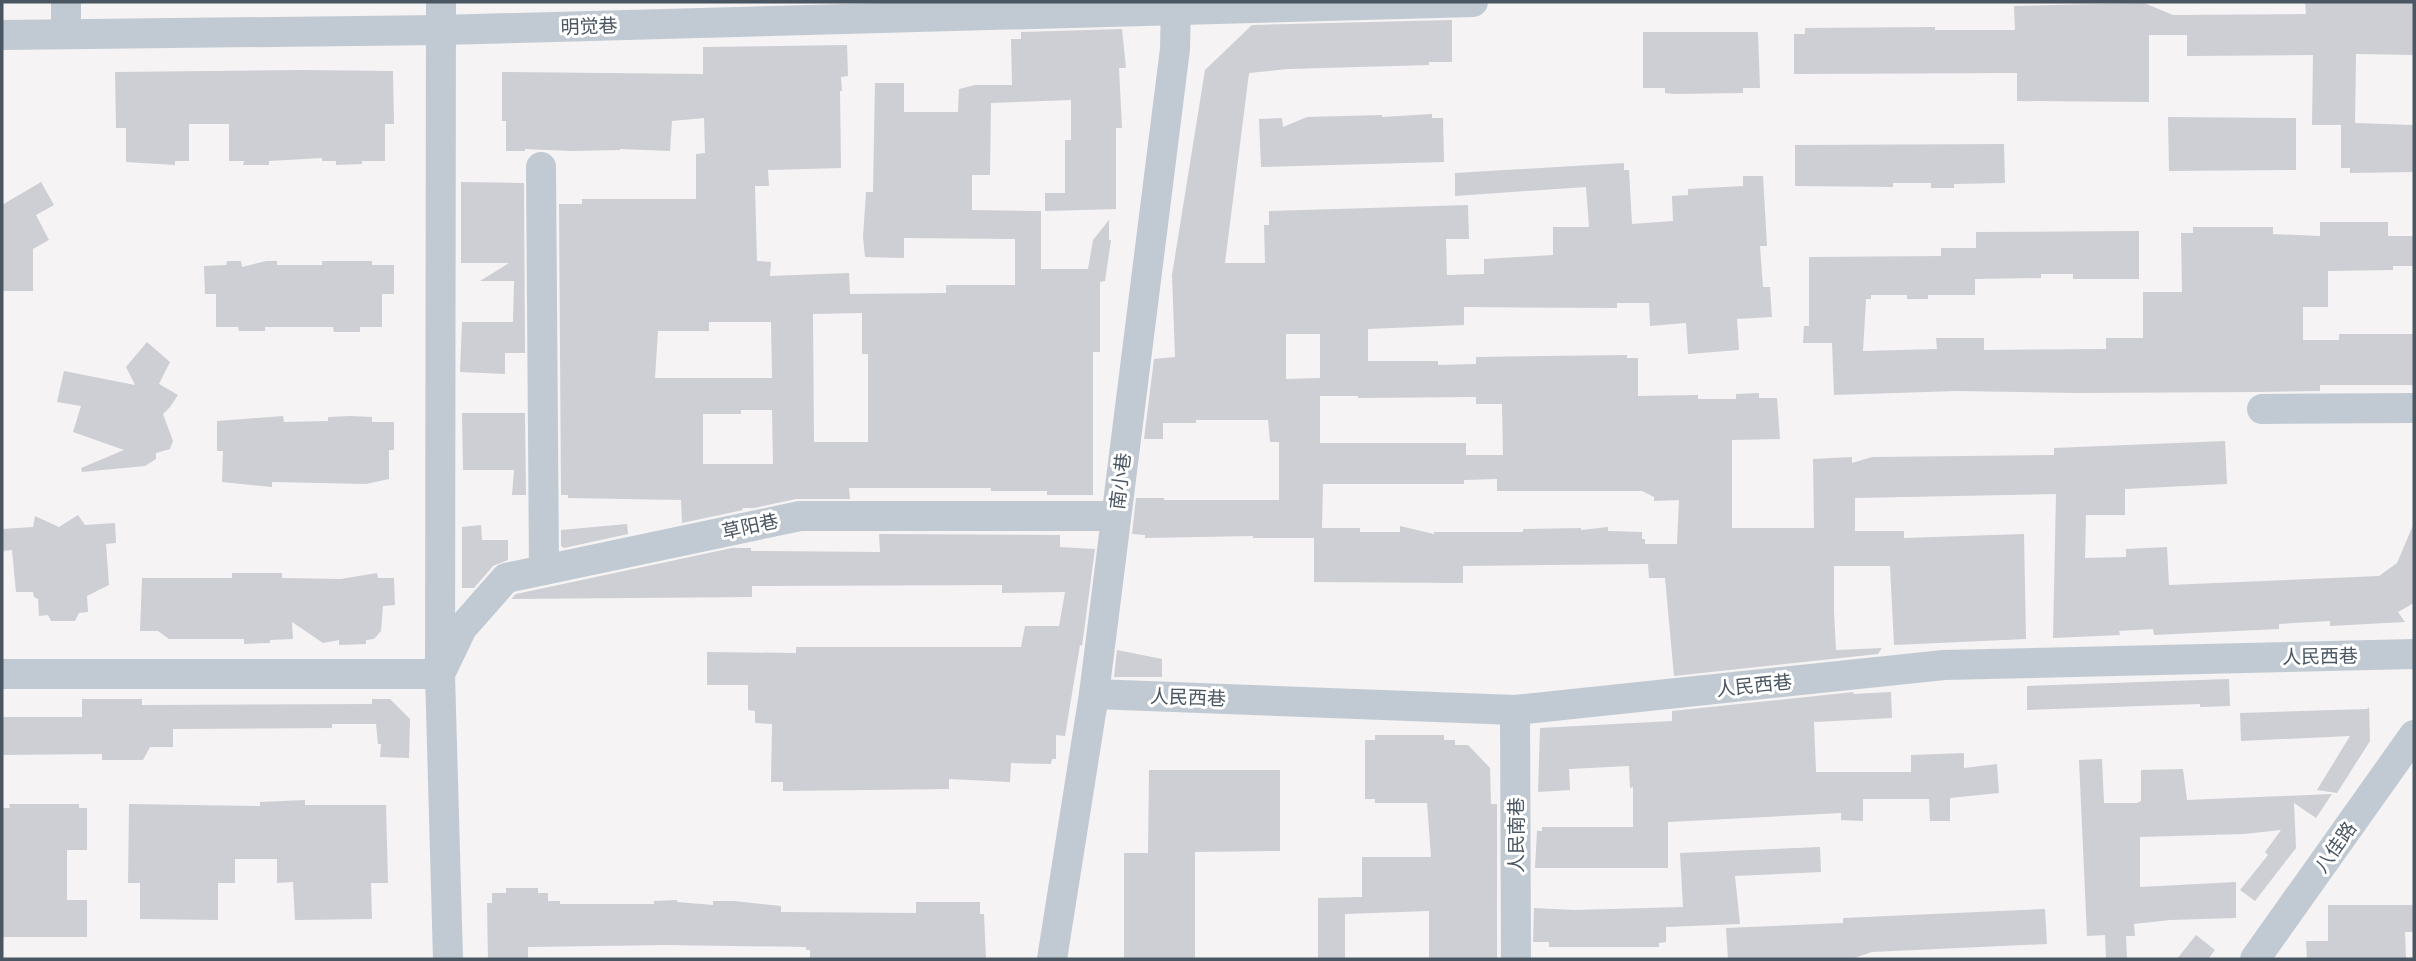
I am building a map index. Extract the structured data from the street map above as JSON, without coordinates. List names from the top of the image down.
{
  "streets": {
    "street": [
      "明觉巷",
      "南小巷",
      "草阳巷",
      "人民西巷",
      "人民南巷",
      "八佳路"
    ]
  },
  "crossings": [
    ["明觉巷", "南小巷"],
    ["明觉巷", "草阳巷"],
    ["南小巷", "草阳巷"],
    ["南小巷", "人民西巷"],
    ["人民西巷", "人民南巷"]
  ]
}
